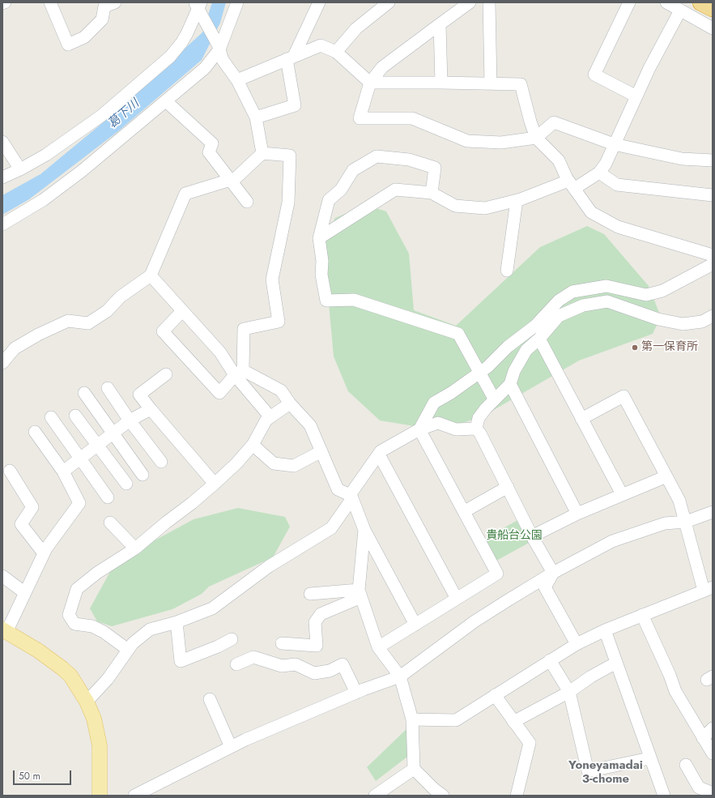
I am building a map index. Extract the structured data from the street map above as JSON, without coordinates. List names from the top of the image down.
{
  "districts": ["Yoneyamadai 3-chome"],
  "water": ["葛下川"],
  "parks": ["貴船台公園"],
  "places": ["第一保育所"],
  "scale_bar": "50 m"
}
